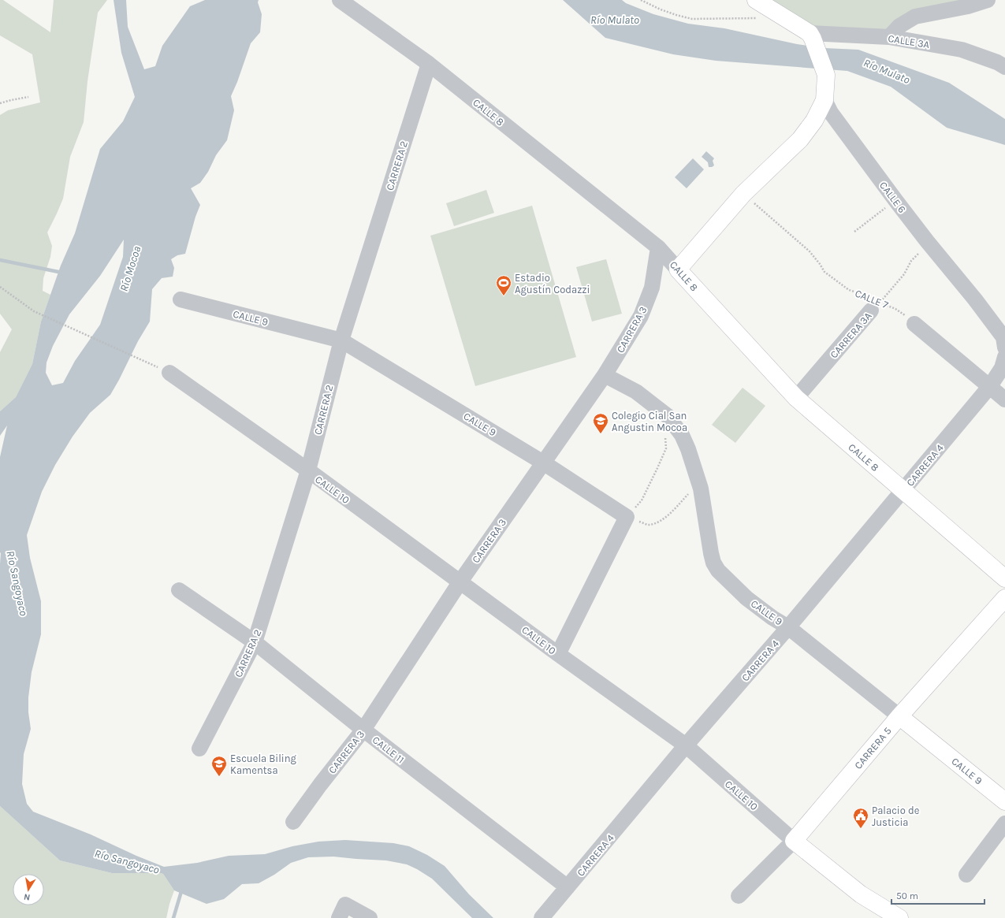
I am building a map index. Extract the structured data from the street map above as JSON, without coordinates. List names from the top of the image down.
{
  "streets": {
    "main road": [
      "CALLE 8",
      "CALLE 9",
      "CALLE 10",
      "CARRERA 5"
    ],
    "street": [
      "CALLE 3A",
      "CARRERA 2",
      "CALLE 6",
      "CARRERA 3",
      "CARRERA 3A",
      "CARRERA 4",
      "CALLE 11"
    ],
    "path": ["CALLE 7"]
  },
  "crossings": [
    ["CALLE 8", "CARRERA 2"],
    ["CALLE 8", "CARRERA 3"],
    ["CALLE 8", "CARRERA 3A"],
    ["CALLE 8", "CARRERA 4"],
    ["CARRERA 2", "CALLE 9"],
    ["CARRERA 2", "CALLE 10"],
    ["CARRERA 2", "CALLE 11"],
    ["CALLE 6", "CARRERA 3A"],
    ["CALLE 7", "CARRERA 3A"],
    ["CALLE 9", "CARRERA 3"],
    ["CALLE 9", "CARRERA 4"],
    ["CALLE 9", "CARRERA 5"],
    ["CARRERA 3", "CALLE 10"],
    ["CARRERA 3", "CALLE 11"],
    ["CARRERA 4", "CALLE 10"],
    ["CARRERA 4", "CALLE 11"],
    ["CALLE 10", "CARRERA 5"]
  ],
  "water": ["Río Mulato", "Río Mocoa", "Río Sangoyaco"],
  "places": {
    "sports": ["Estadio Agustín Codazzi"],
    "school or university": ["Colegio Cial San Angustin Mocoa", "Escuela Biling Kamentsa"],
    "public building": ["Palacio de Justicia"]
  },
  "scale_bar": "50 m",
  "north": "bottom"
}
